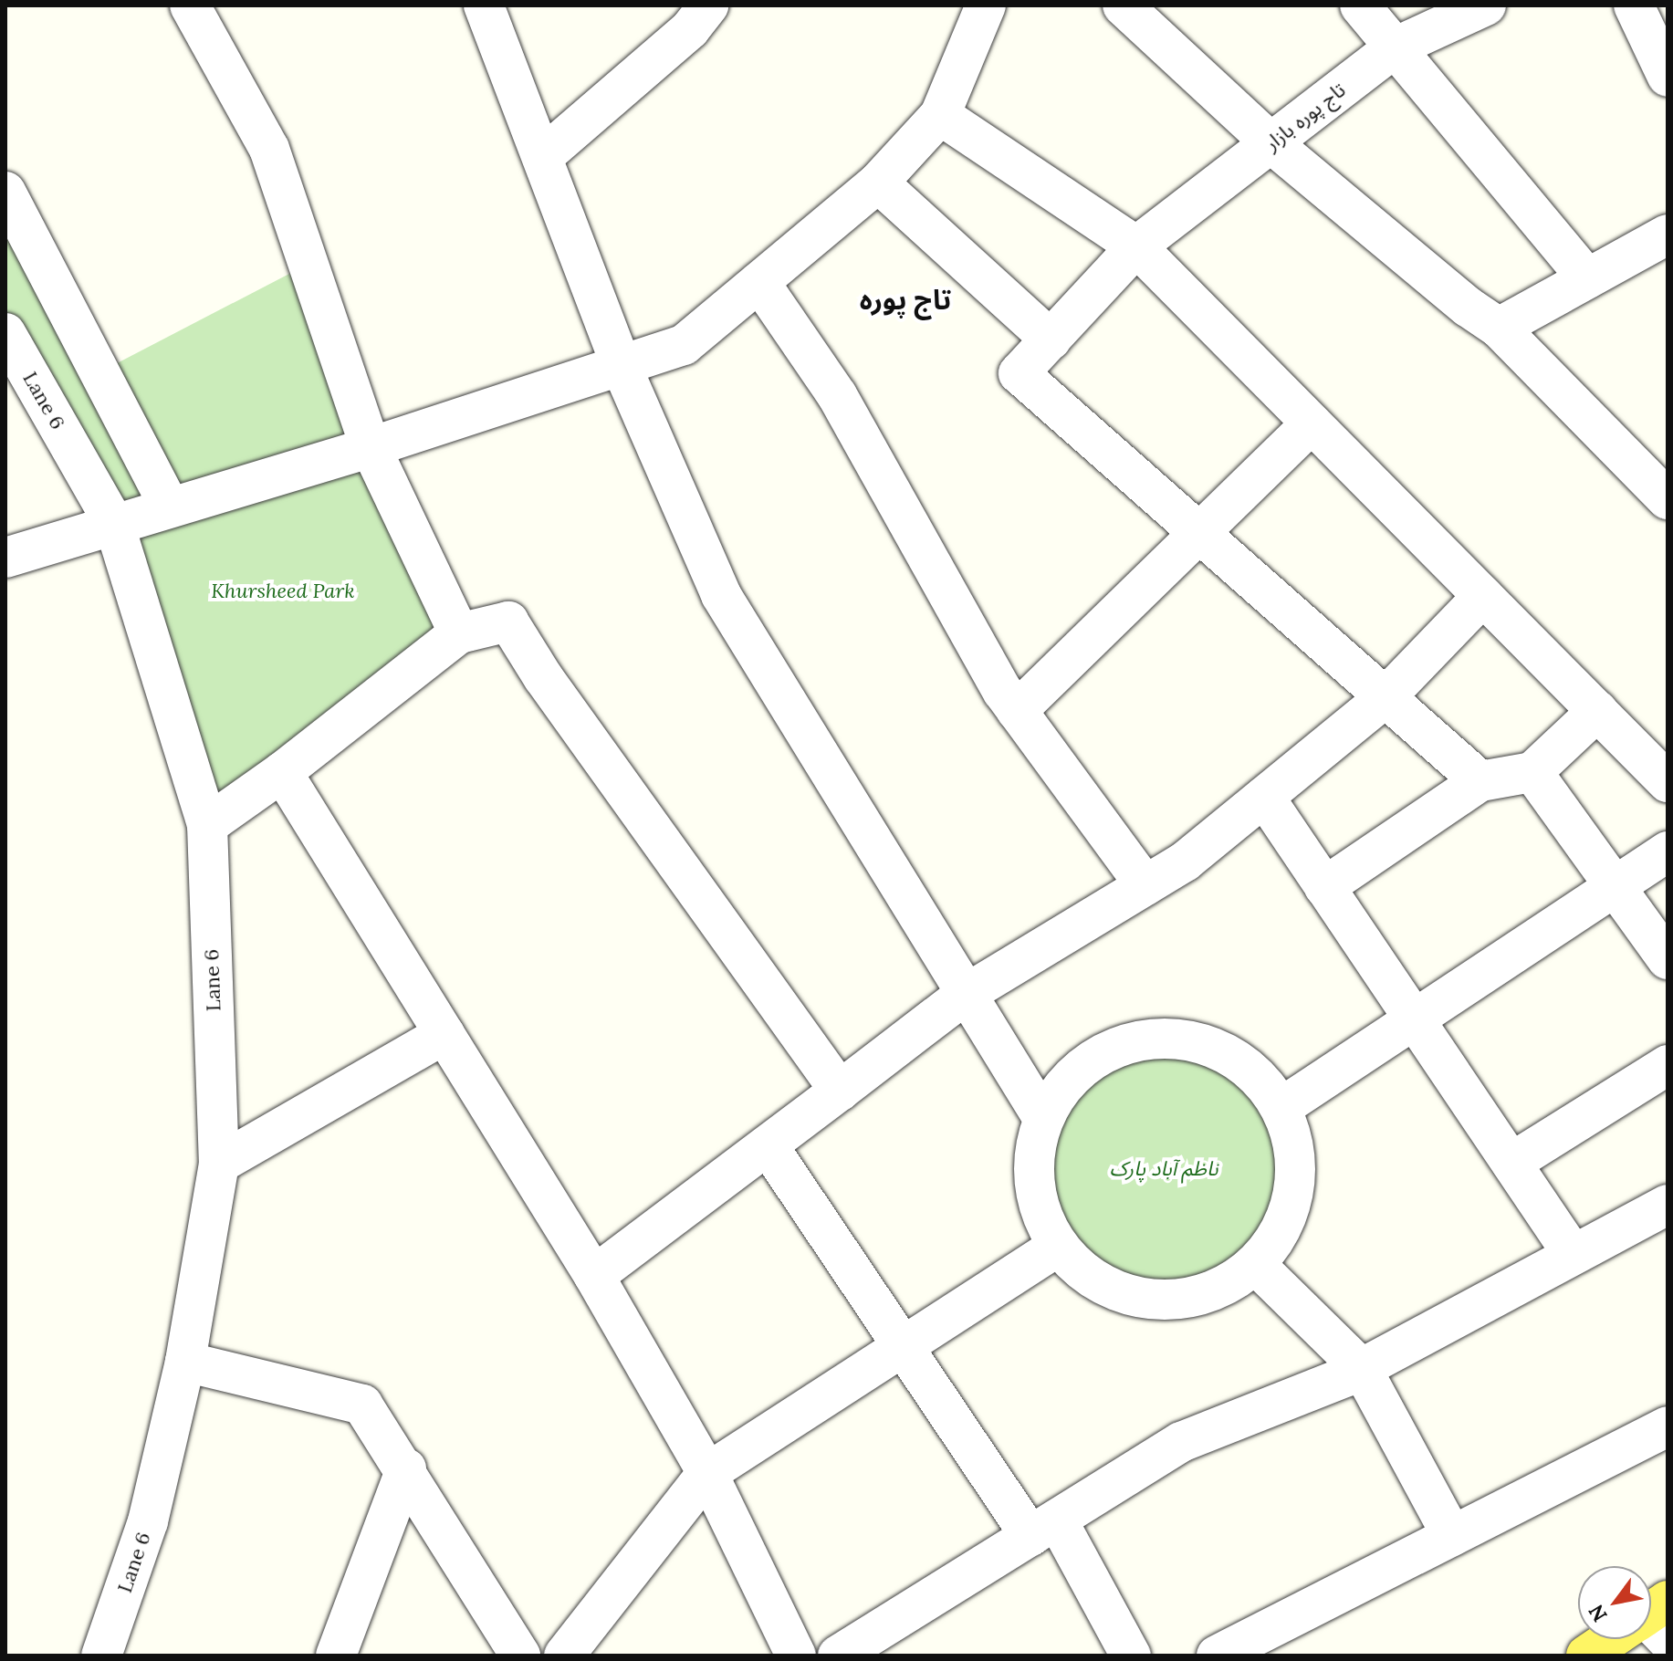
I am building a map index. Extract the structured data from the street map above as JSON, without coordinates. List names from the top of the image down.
{
  "streets": {
    "street": ["تاج پورہ بازار", "Lane 6"]
  },
  "districts": ["تاج پورہ"],
  "parks": ["Khursheed Park", "ناظم آباد پارک"],
  "north": "bottom left"
}
